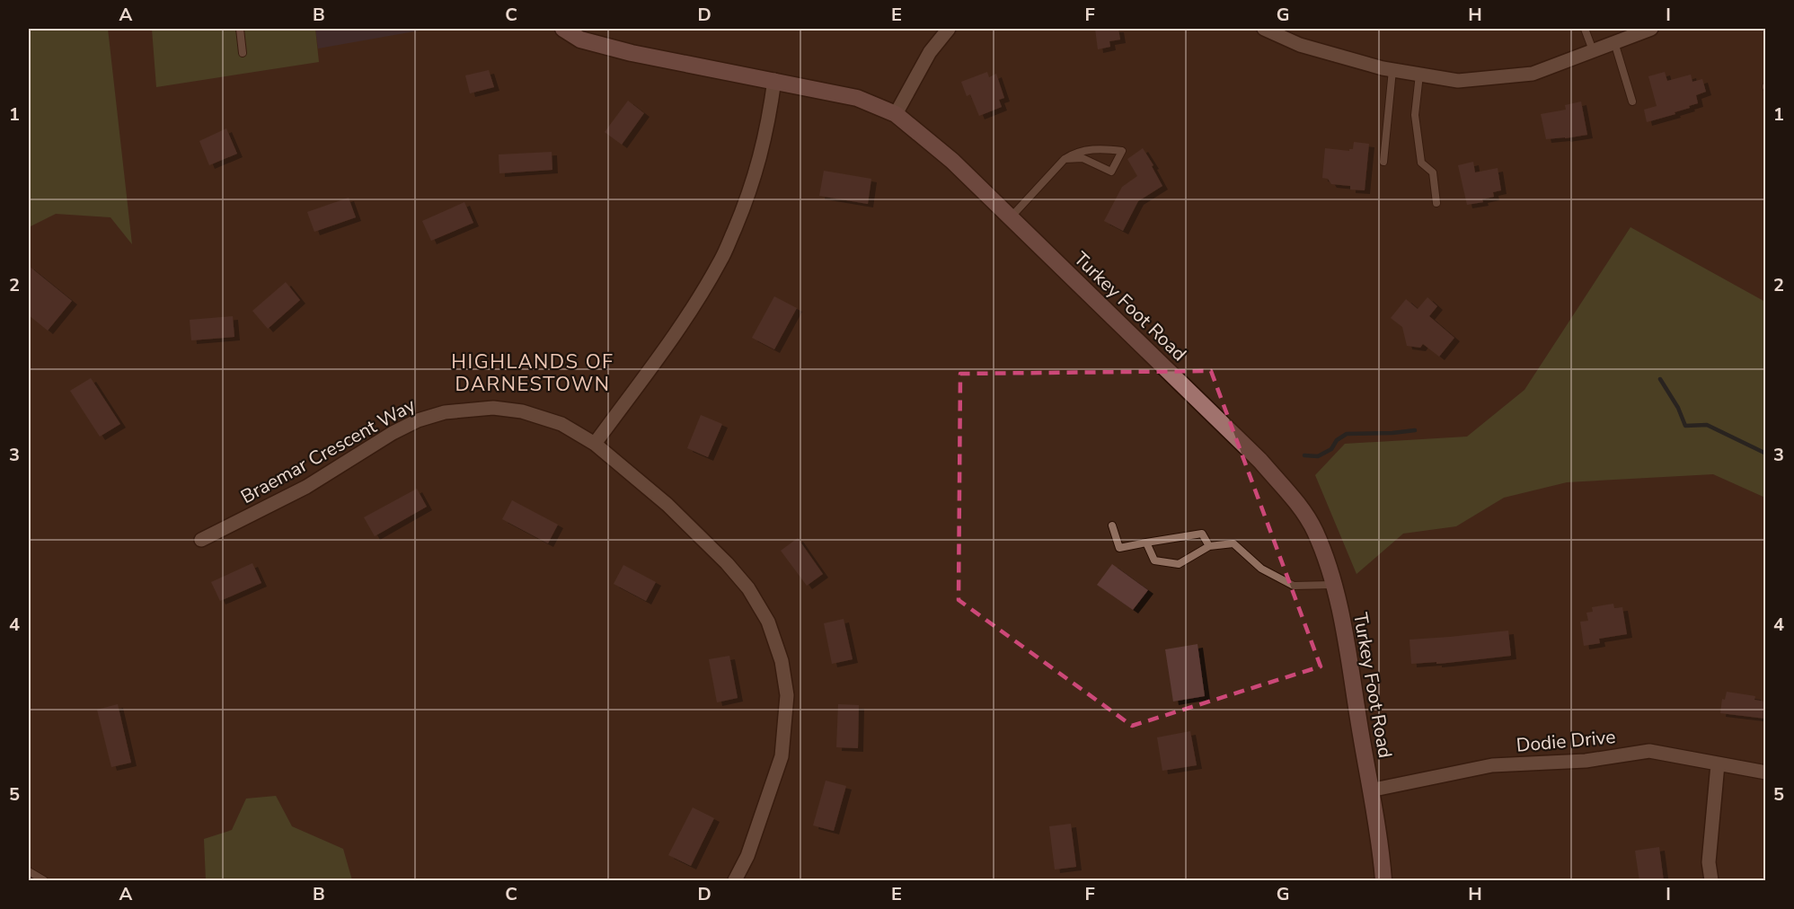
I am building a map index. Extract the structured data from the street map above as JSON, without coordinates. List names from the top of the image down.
{
  "streets": {
    "street": ["Turkey Foot Road", "Braemar Crescent Way", "Dodie Drive"]
  },
  "crossings": [
    ["Turkey Foot Road", "Dodie Drive"]
  ],
  "districts": ["HIGHLANDS OF DARNESTOWN"],
  "grid": {
    "columns": [
      "A",
      "B",
      "C",
      "D",
      "E",
      "F",
      "G",
      "H",
      "I"
    ],
    "rows": [
      "1",
      "2",
      "3",
      "4",
      "5"
    ]
  }
}
